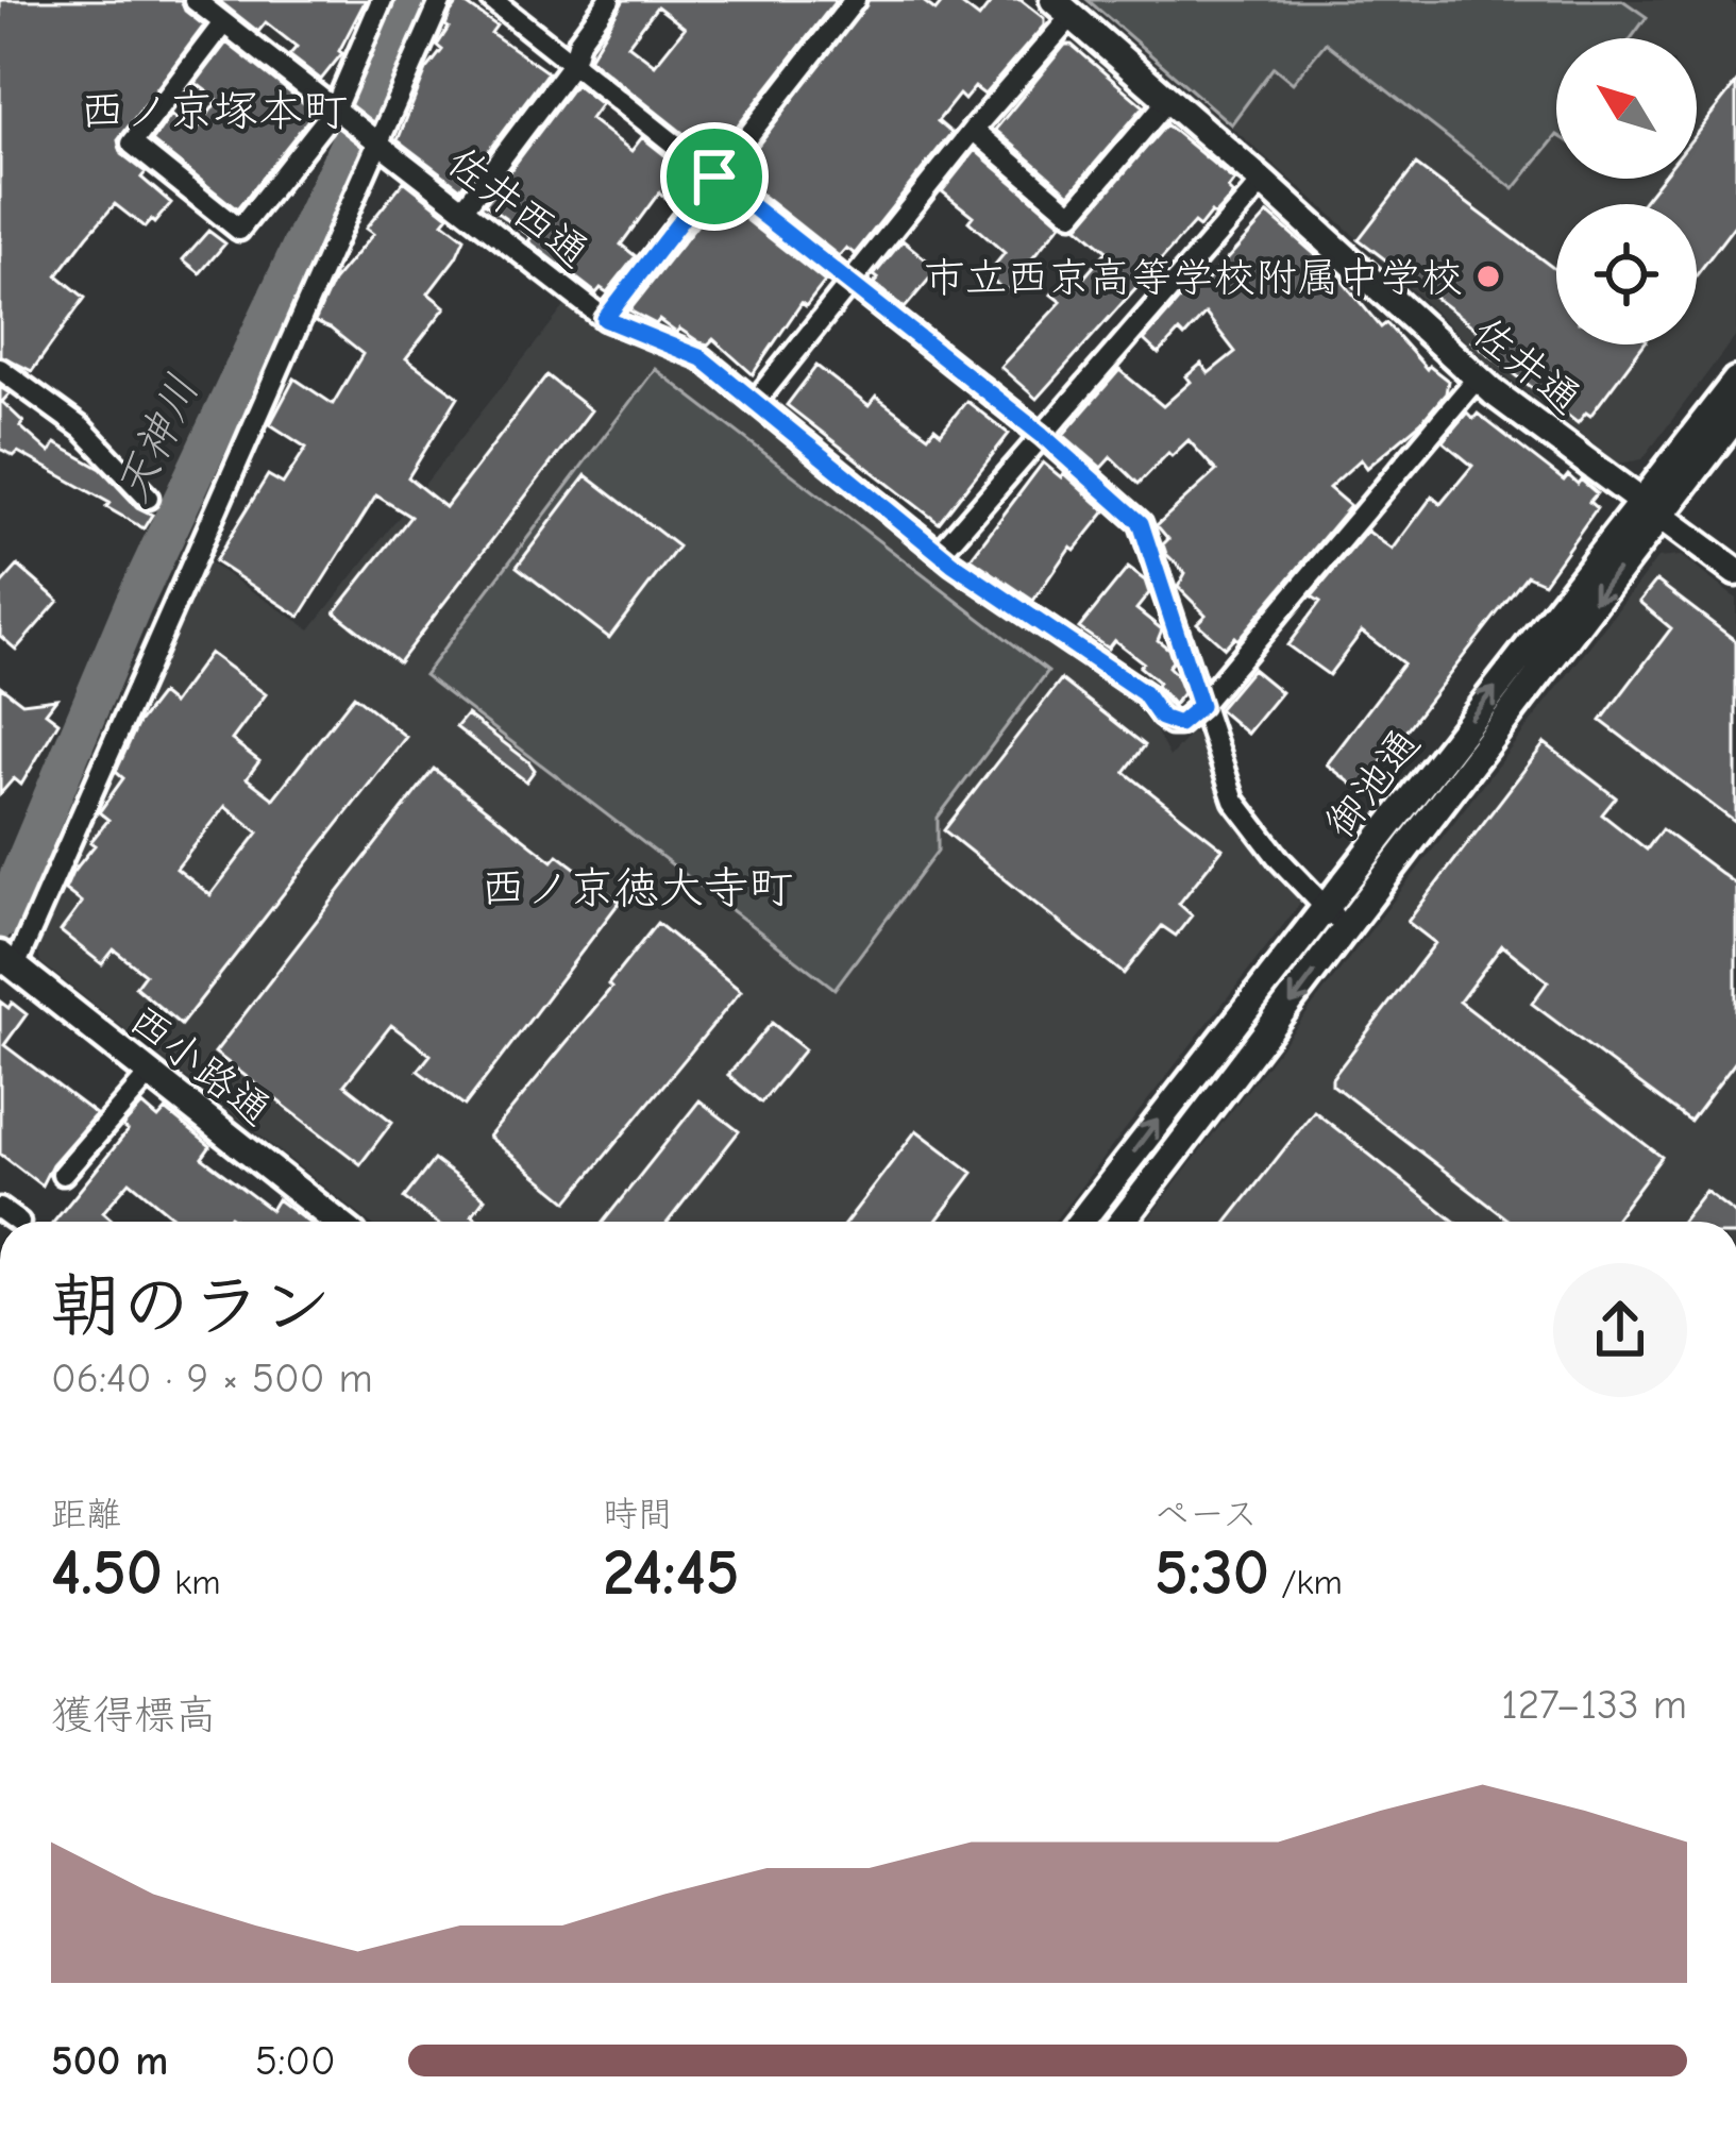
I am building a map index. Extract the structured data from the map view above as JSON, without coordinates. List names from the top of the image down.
{
  "streets": {
    "street": [
      "佐井西通",
      "佐井通",
      "御池通",
      "西小路通"
    ]
  },
  "crossings": [
    ["佐井通", "御池通"]
  ],
  "districts": ["西ノ京塚本町", "西ノ京徳大寺町"],
  "water": ["天神川"],
  "places": ["市立西京高等学校附属中学校"],
  "north": "top left",
  "page": {
    "heading": ["朝のラン", "06:40 · 9 × 500 m"],
    "stats": [
      ["距離", "4.50 km"],
      ["時間", "24:45"],
      ["ペース", "5:30 /km"]
    ],
    "chart": ["獲得標高", "127–133 m"],
    "list": [
      {
        "name": "500 m",
        "note": "5:00"
      }
    ]
  }
}
